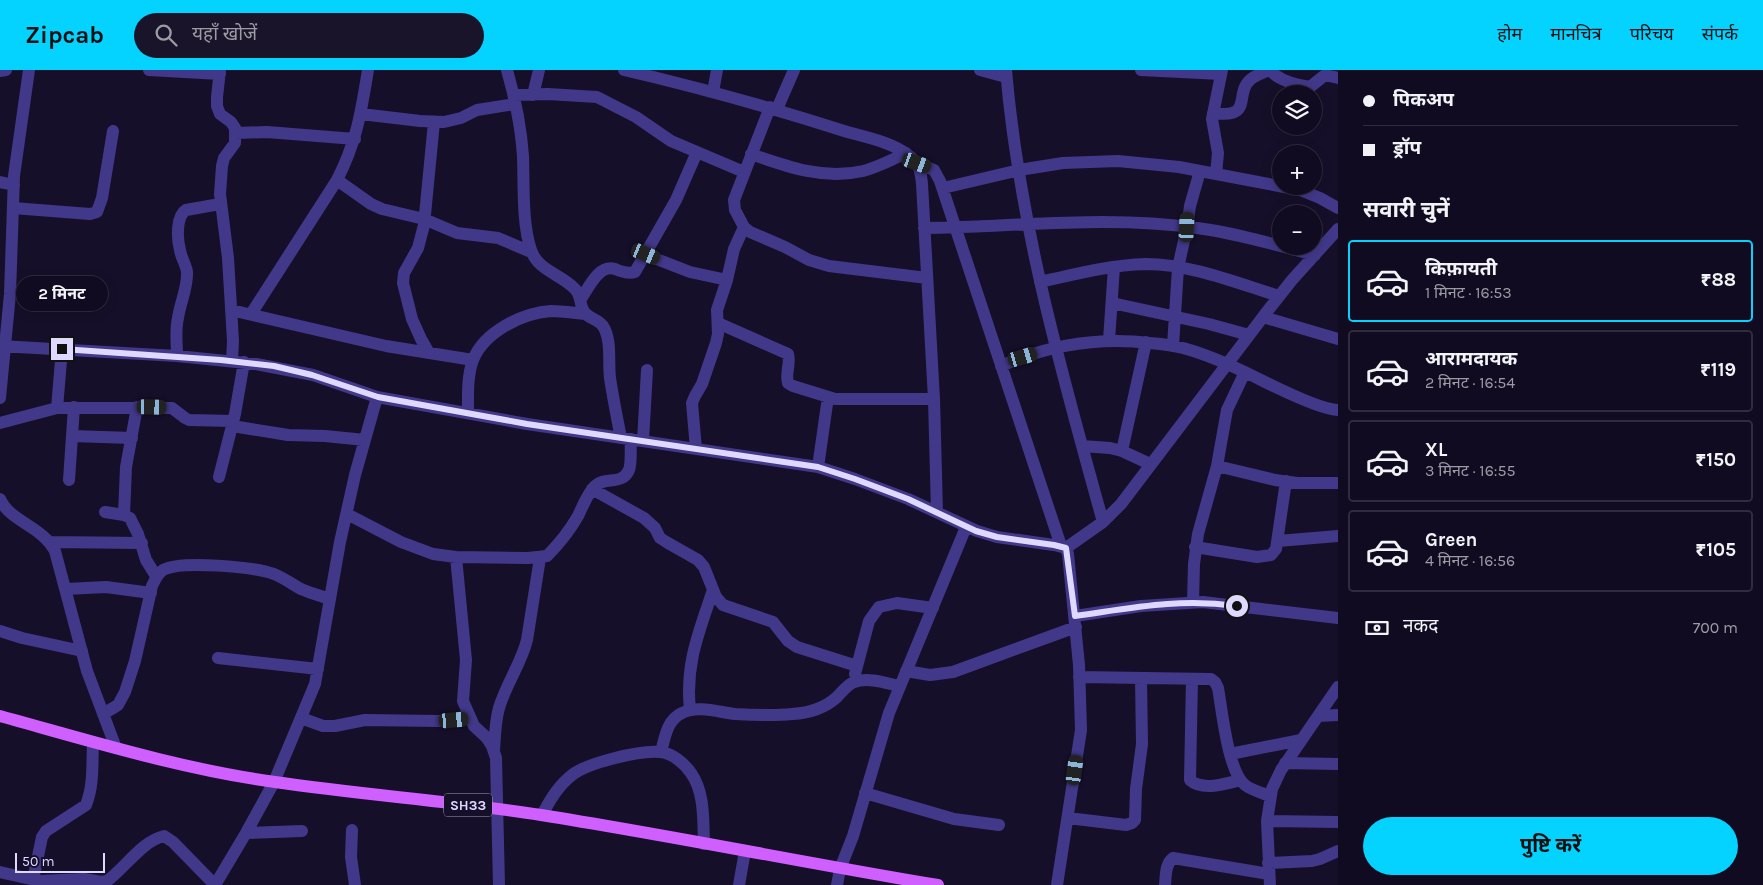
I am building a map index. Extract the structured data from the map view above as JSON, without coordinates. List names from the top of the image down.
{
  "streets": {
    "main road": ["SH33"]
  },
  "scale_bar": "50 m",
  "page": {
    "header": "Zipcab",
    "search": "यहाँ खोजें",
    "nav": [
      "होम",
      "मानचित्र",
      "परिचय",
      "संपर्क"
    ],
    "banner": ["पिकअप", "ड्रॉप"],
    "map_buttons": ["+", "−"],
    "heading": "सवारी चुनें",
    "list": [
      {
        "name": "किफ़ायती",
        "note": "1 मिनट · 16:53",
        "value": "₹88"
      },
      {
        "name": "आरामदायक",
        "note": "2 मिनट · 16:54",
        "value": "₹119"
      },
      {
        "name": "XL",
        "note": "3 मिनट · 16:55",
        "value": "₹150"
      },
      {
        "name": "Green",
        "note": "4 मिनट · 16:56",
        "value": "₹105"
      }
    ],
    "bubble": "2 मिनट",
    "pay": ["नकद", "700 m"],
    "buttons": "पुष्टि करें",
    "scale": "50 m"
  }
}
